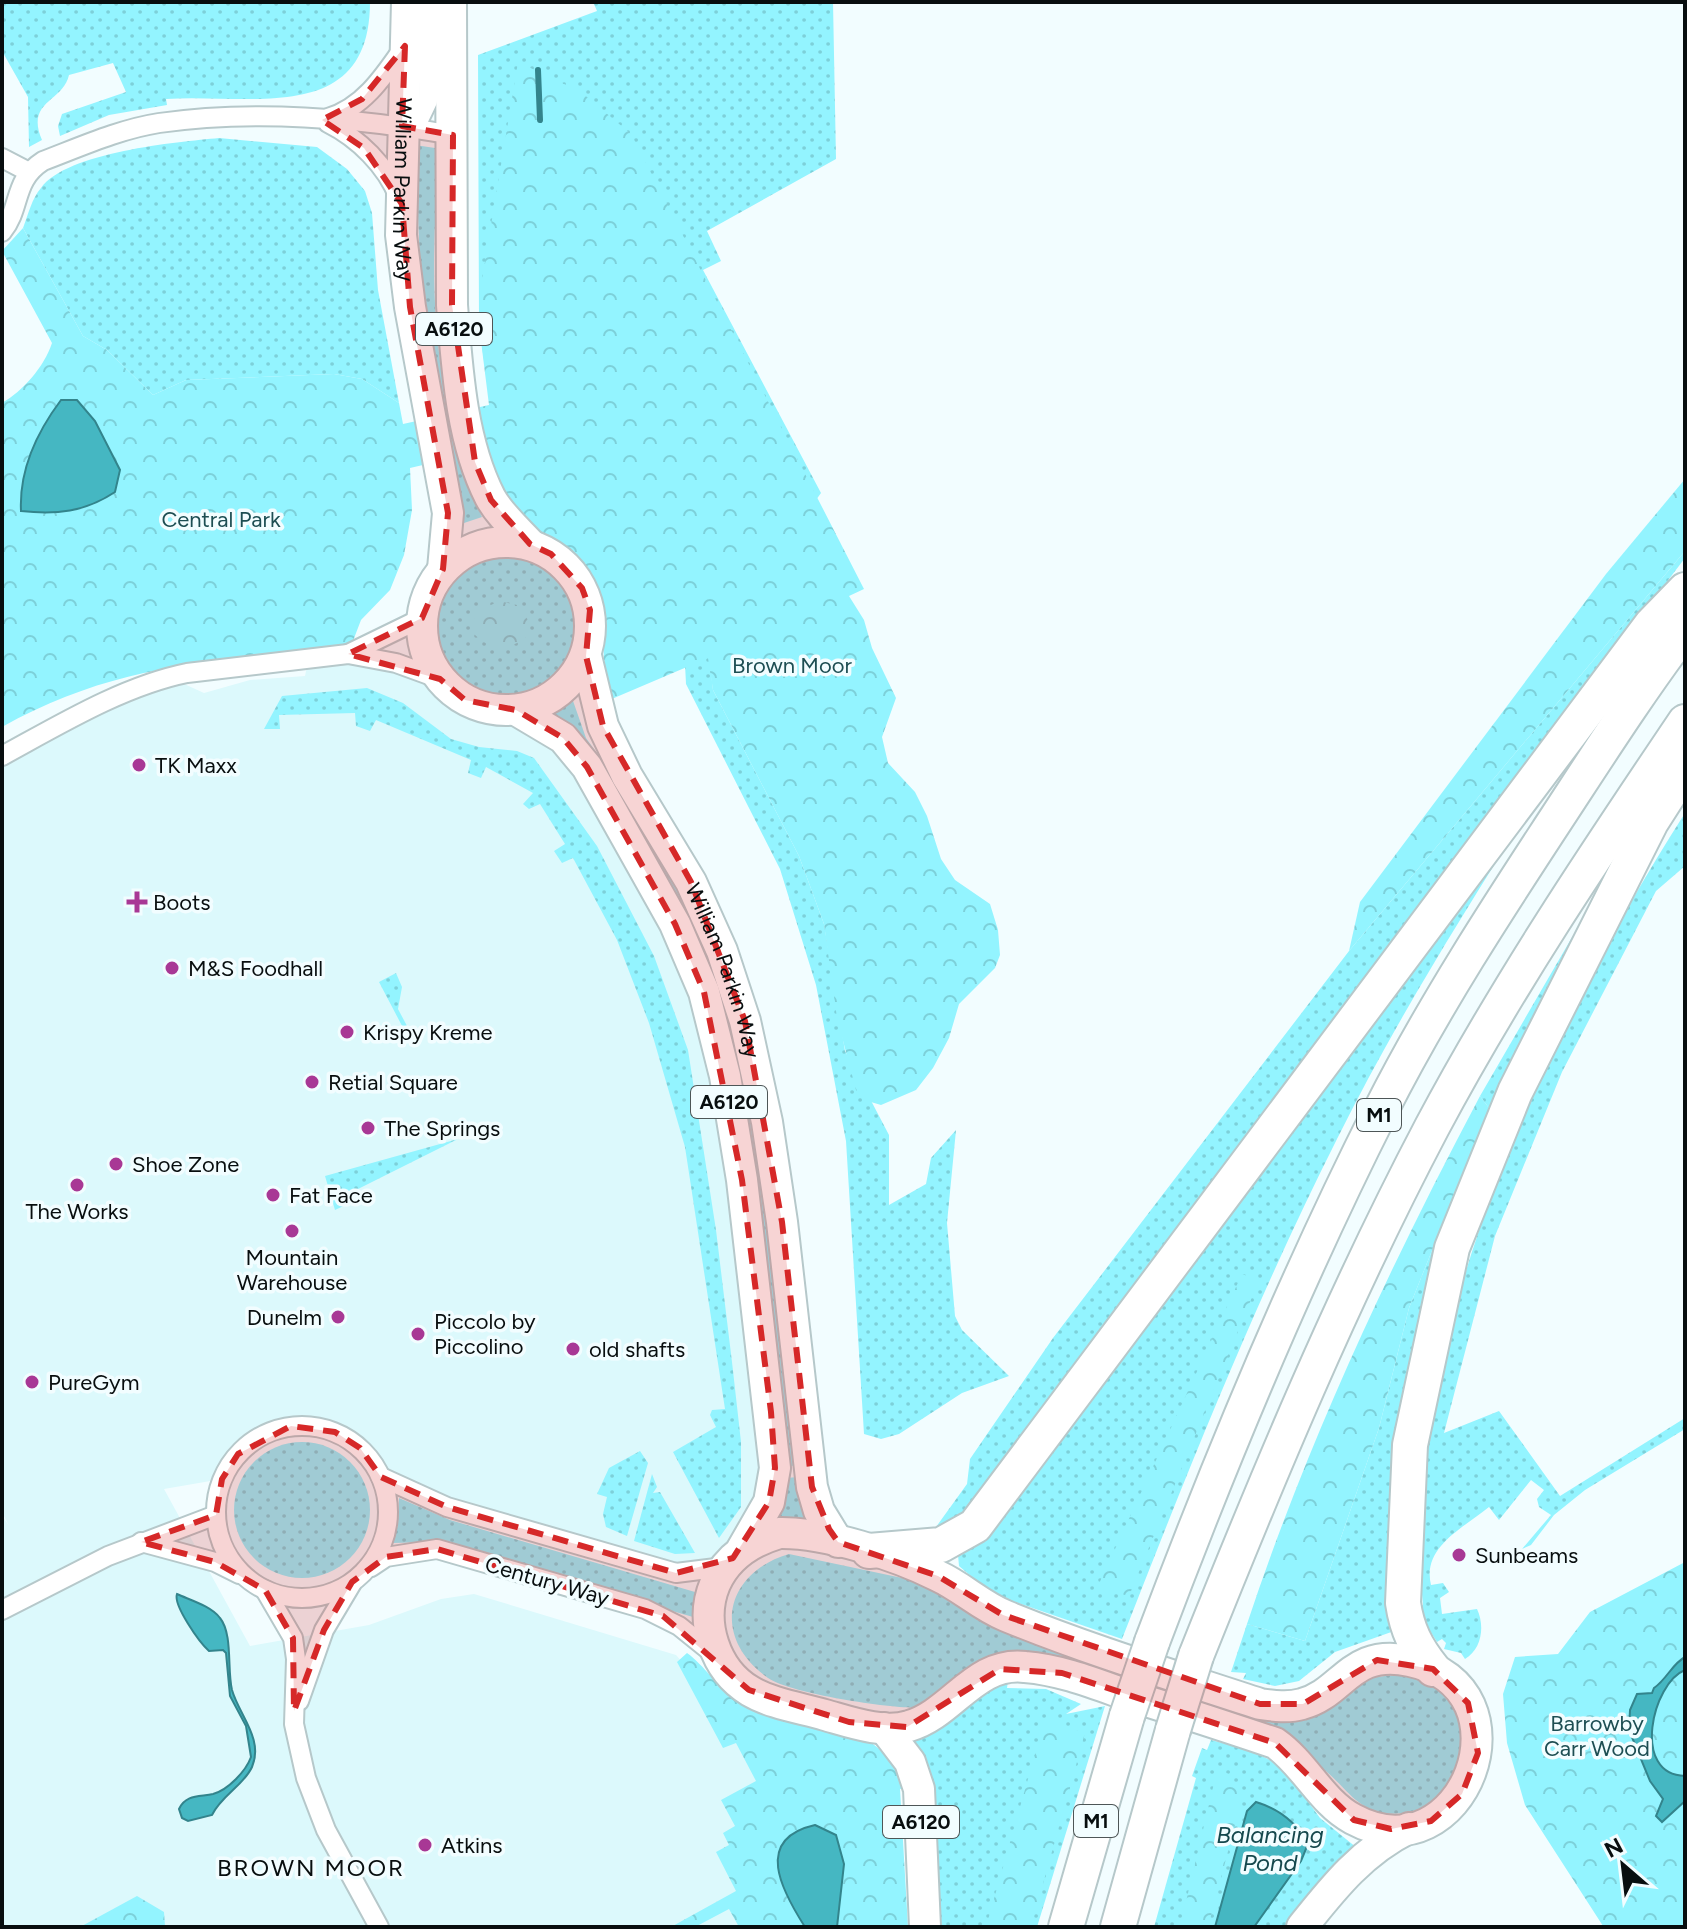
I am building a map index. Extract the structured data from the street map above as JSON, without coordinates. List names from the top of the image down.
{
  "streets": {
    "highway": ["William Parkin Way", "A6120", "M1"],
    "street": ["Century Way"]
  },
  "crossings": [
    ["William Parkin Way", "Century Way"]
  ],
  "districts": ["BROWN MOOR"],
  "water": ["Balancing Pond"],
  "parks": ["Central Park", "Brown Moor", "Barrowby Carr Wood"],
  "places": {
    "other": [
      "TK Maxx",
      "M&S Foodhall",
      "Krispy Kreme",
      "Retial Square",
      "The Springs",
      "Shoe Zone",
      "The Works",
      "Fat Face",
      "Mountain Warehouse",
      "Dunelm",
      "Piccolo by Piccolino",
      "old shafts",
      "PureGym",
      "Sunbeams",
      "Atkins"
    ],
    "health": ["Boots"]
  },
  "north": "top left"
}
